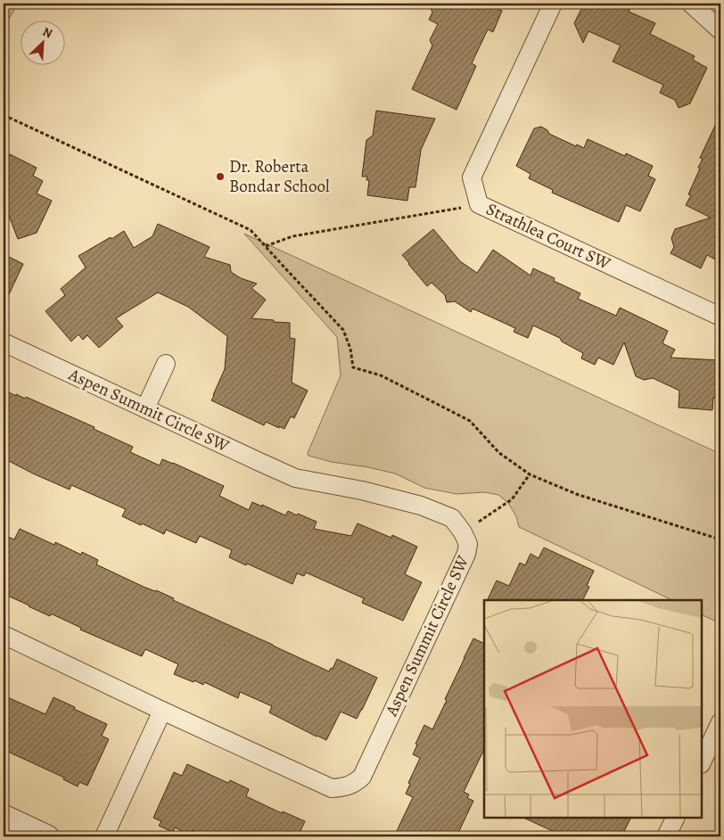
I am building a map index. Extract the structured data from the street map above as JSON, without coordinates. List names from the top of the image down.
{
  "streets": {
    "street": ["Strathlea Court SW", "Aspen Summit Circle SW"]
  },
  "places": ["Dr. Roberta Bondar School"],
  "north": "top right"
}
